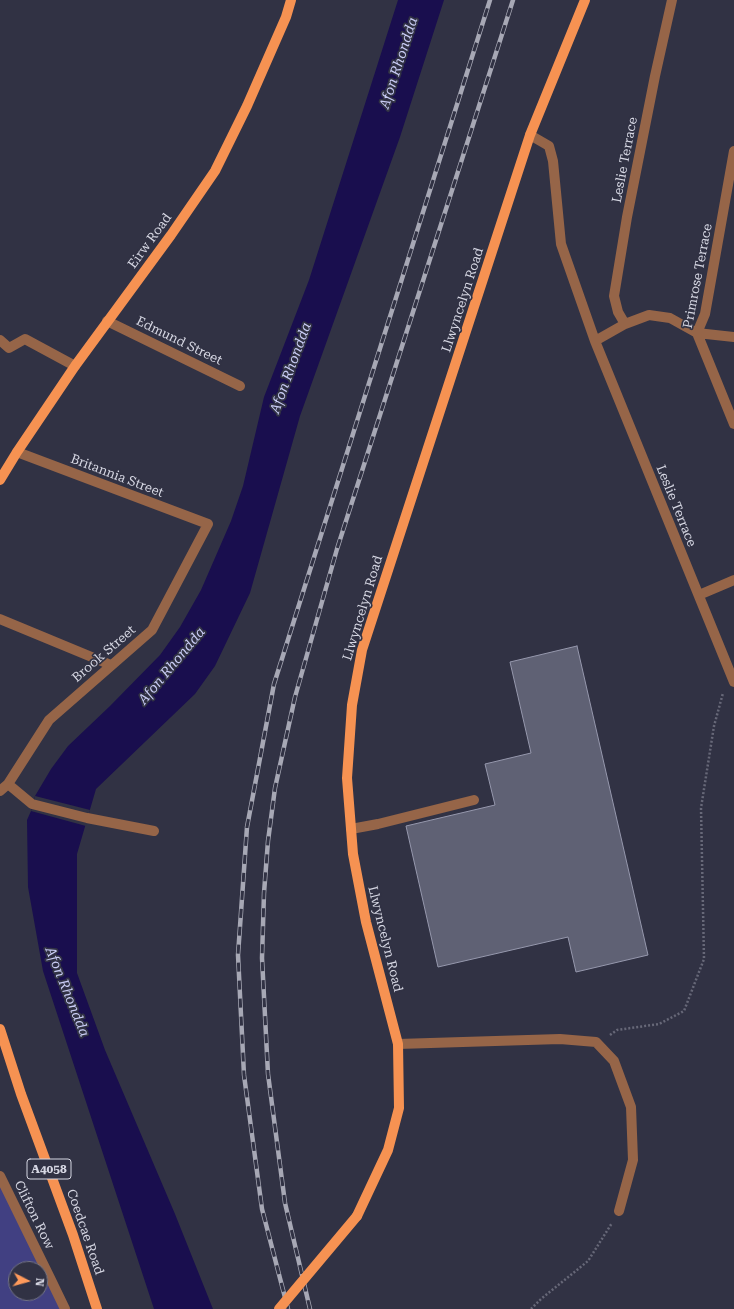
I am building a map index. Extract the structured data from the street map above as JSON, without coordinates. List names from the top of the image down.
{
  "streets": {
    "main road": [
      "Eirw Road",
      "Llwyncelyn Road",
      "A4058",
      "Coedcae Road"
    ],
    "street": [
      "Leslie Terrace",
      "Primrose Terrace",
      "Edmund Street",
      "Britannia Street",
      "Brook Street",
      "Clifton Row"
    ]
  },
  "crossings": [
    ["Leslie Terrace", "Llwyncelyn Road"],
    ["Eirw Road", "Edmund Street"],
    ["Eirw Road", "Britannia Street"],
    ["Britannia Street", "Brook Street"]
  ],
  "water": ["Afon Rhondda"],
  "north": "right"
}
